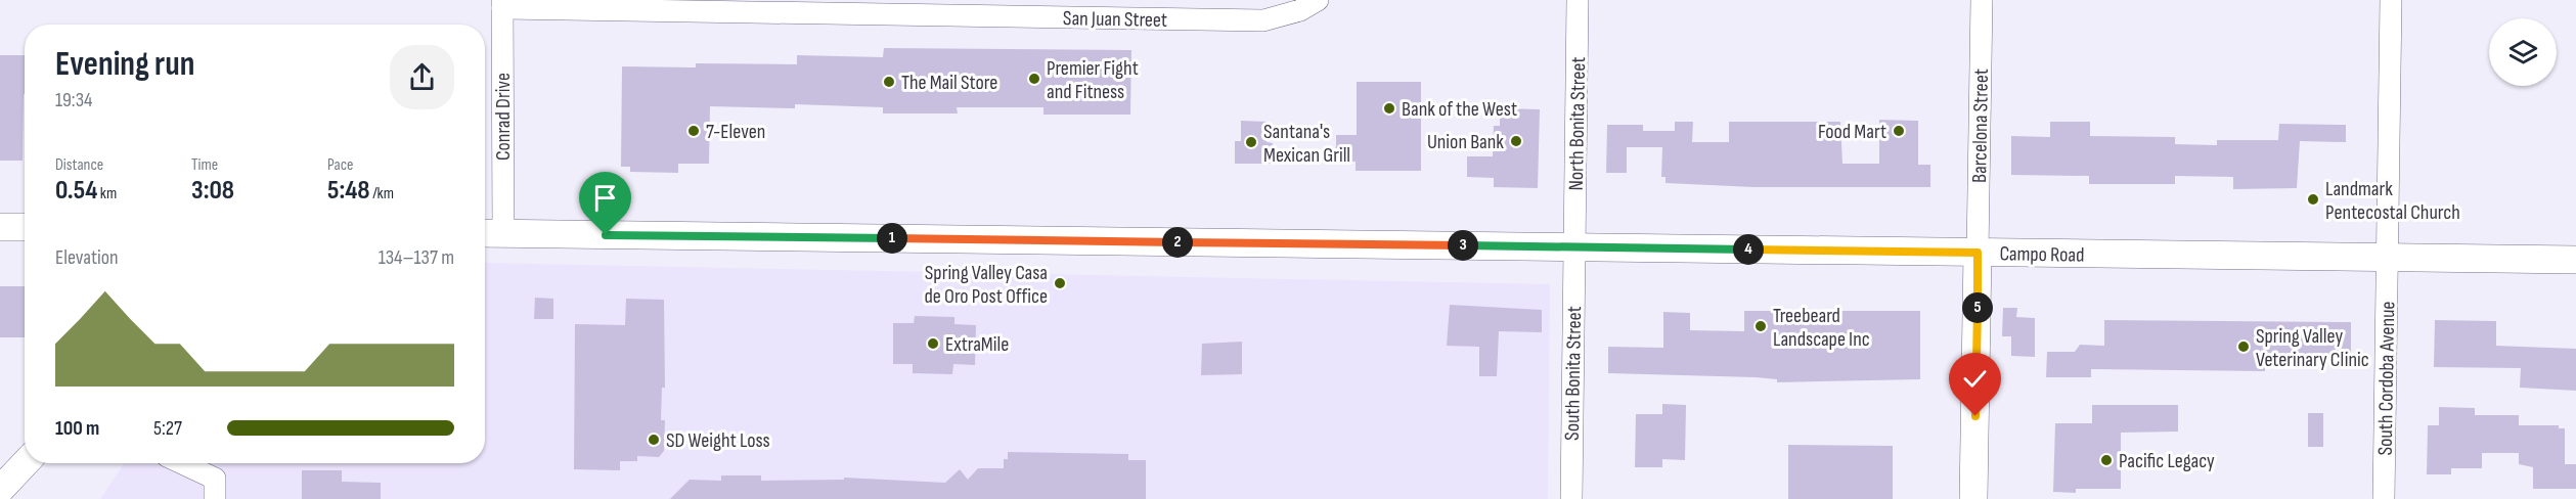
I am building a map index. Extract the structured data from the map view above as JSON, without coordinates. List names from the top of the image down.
{
  "streets": {
    "main road": ["Campo Road"],
    "street": [
      "San Juan Street",
      "Conrad Drive",
      "North Bonita Street",
      "Barcelona Street",
      "South Bonita Street",
      "South Cordoba Avenue"
    ]
  },
  "crossings": [
    ["San Juan Street", "Conrad Drive"],
    ["Conrad Drive", "Campo Road"],
    ["North Bonita Street", "Campo Road"],
    ["North Bonita Street", "South Bonita Street"],
    ["Barcelona Street", "Campo Road"],
    ["Campo Road", "South Bonita Street"],
    ["Campo Road", "South Cordoba Avenue"]
  ],
  "places": [
    "Premier Fight and Fitness",
    "The Mail Store",
    "Bank of the West",
    "7-Eleven",
    "Food Mart",
    "Union Bank",
    "Santana's Mexican Grill",
    "Landmark Pentecostal Church",
    "Spring Valley Casa de Oro Post Office",
    "Treebeard Landscape Inc",
    "ExtraMile",
    "Spring Valley Veterinary Clinic",
    "SD Weight Loss",
    "Pacific Legacy"
  ],
  "page": {
    "heading": ["Evening run", "19:34"],
    "stats": [
      ["Distance", "0.54 km"],
      ["Time", "3:08"],
      ["Pace", "5:48 /km"]
    ],
    "pins": [
      "1",
      "2",
      "3",
      "4",
      "5"
    ],
    "chart": ["Elevation", "134–137 m"],
    "list": [
      {
        "name": "100 m",
        "note": "5:27"
      }
    ]
  }
}
